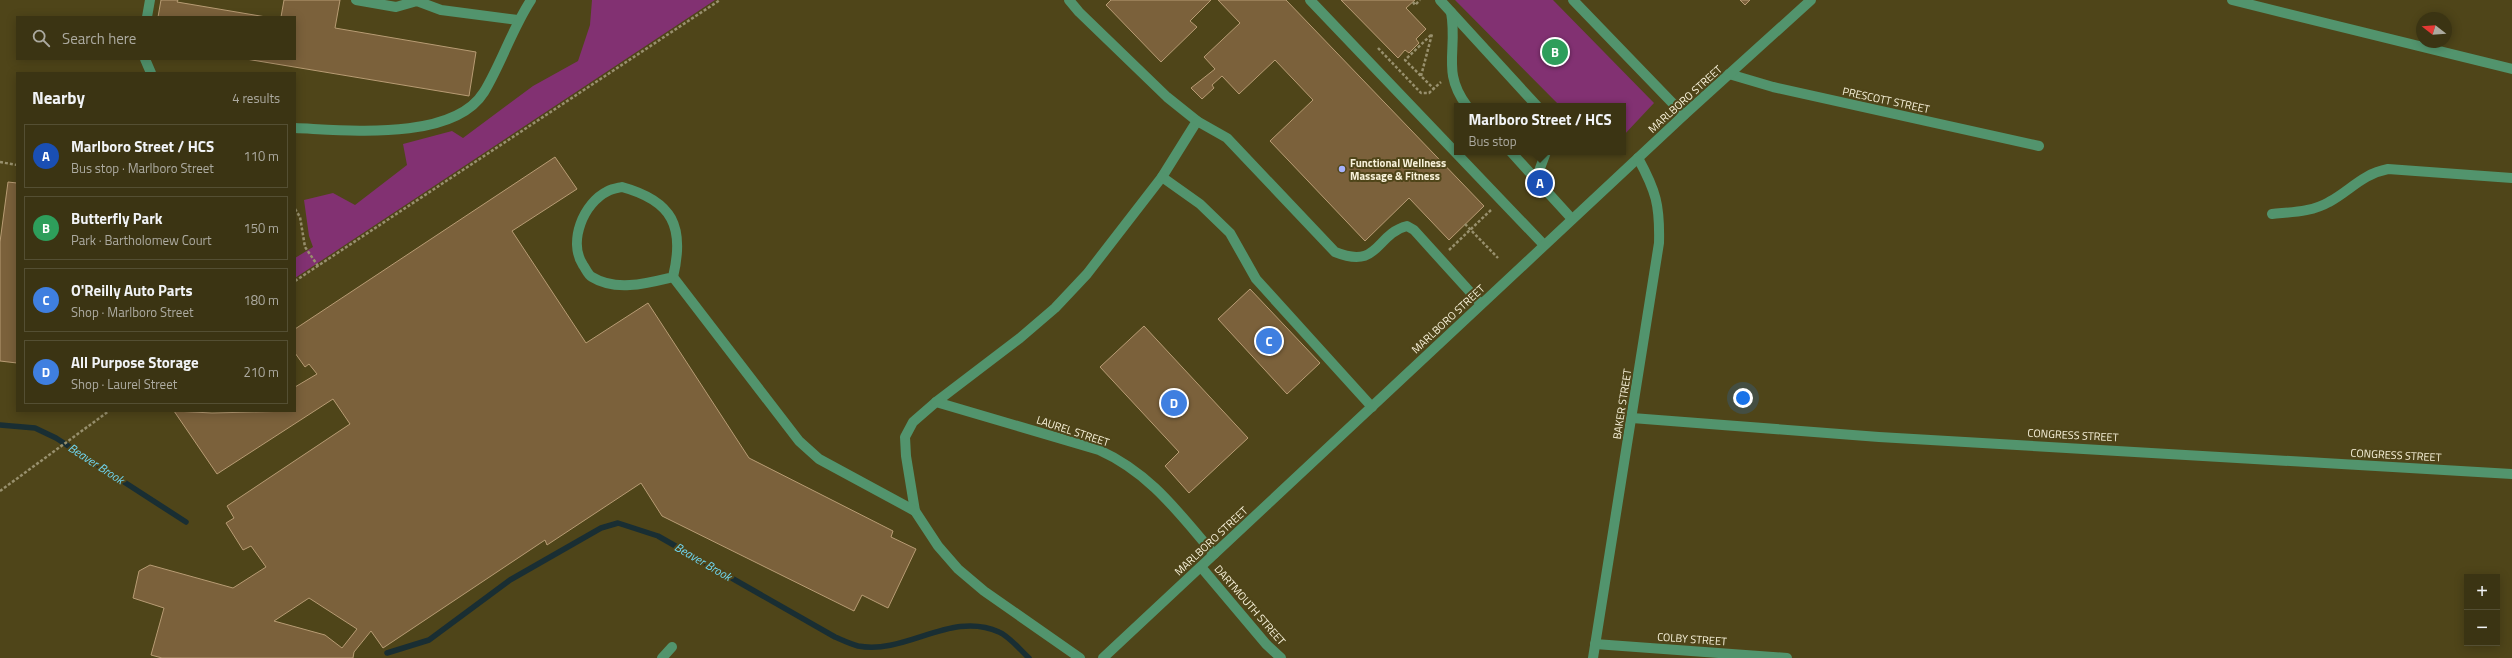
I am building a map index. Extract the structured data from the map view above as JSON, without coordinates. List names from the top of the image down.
{
  "streets": {
    "street": [
      "MARLBORO STREET",
      "PRESCOTT STREET",
      "BAKER STREET",
      "LAUREL STREET",
      "CONGRESS STREET",
      "DARTMOUTH STREET",
      "COLBY STREET"
    ]
  },
  "crossings": [
    ["MARLBORO STREET", "PRESCOTT STREET"],
    ["MARLBORO STREET", "BAKER STREET"],
    ["MARLBORO STREET", "LAUREL STREET"],
    ["MARLBORO STREET", "DARTMOUTH STREET"],
    ["BAKER STREET", "CONGRESS STREET"],
    ["BAKER STREET", "COLBY STREET"]
  ],
  "water": ["Beaver Brook"],
  "places": ["Functional Wellness Massage & Fitness"],
  "north": "left",
  "page": {
    "search": "Search here",
    "pins": [
      "B",
      "A",
      "C",
      "D"
    ],
    "heading": ["Nearby", "4 results"],
    "popup": ["Marlboro Street / HCS", "Bus stop"],
    "list": [
      {
        "mark": "A",
        "name": "Marlboro Street / HCS",
        "note": "Bus stop · Marlboro Street",
        "value": "110 m"
      },
      {
        "mark": "B",
        "name": "Butterfly Park",
        "note": "Park · Bartholomew Court",
        "value": "150 m"
      },
      {
        "mark": "C",
        "name": "O'Reilly Auto Parts",
        "note": "Shop · Marlboro Street",
        "value": "180 m"
      },
      {
        "mark": "D",
        "name": "All Purpose Storage",
        "note": "Shop · Laurel Street",
        "value": "210 m"
      }
    ],
    "map_buttons": ["+", "−"]
  }
}
